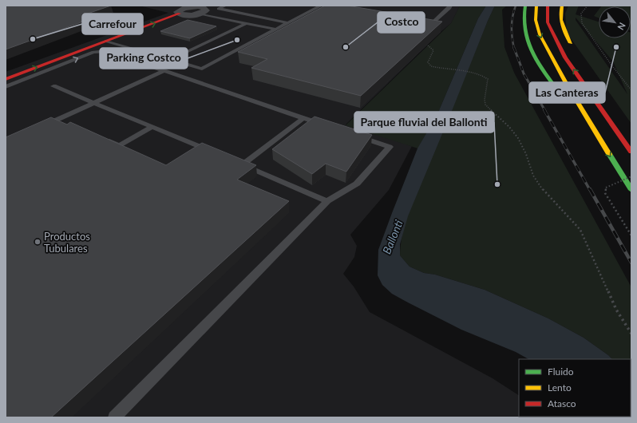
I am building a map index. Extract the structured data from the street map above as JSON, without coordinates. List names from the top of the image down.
{
  "water": ["Ballonti"],
  "places": [
    "Carrefour",
    "Parking Costco",
    "Costco",
    "Las Canteras",
    "Parque fluvial del Ballonti",
    "Productos Tubulares"
  ],
  "legend": ["Fluido", "Lento", "Atasco"],
  "north": "bottom right"
}
